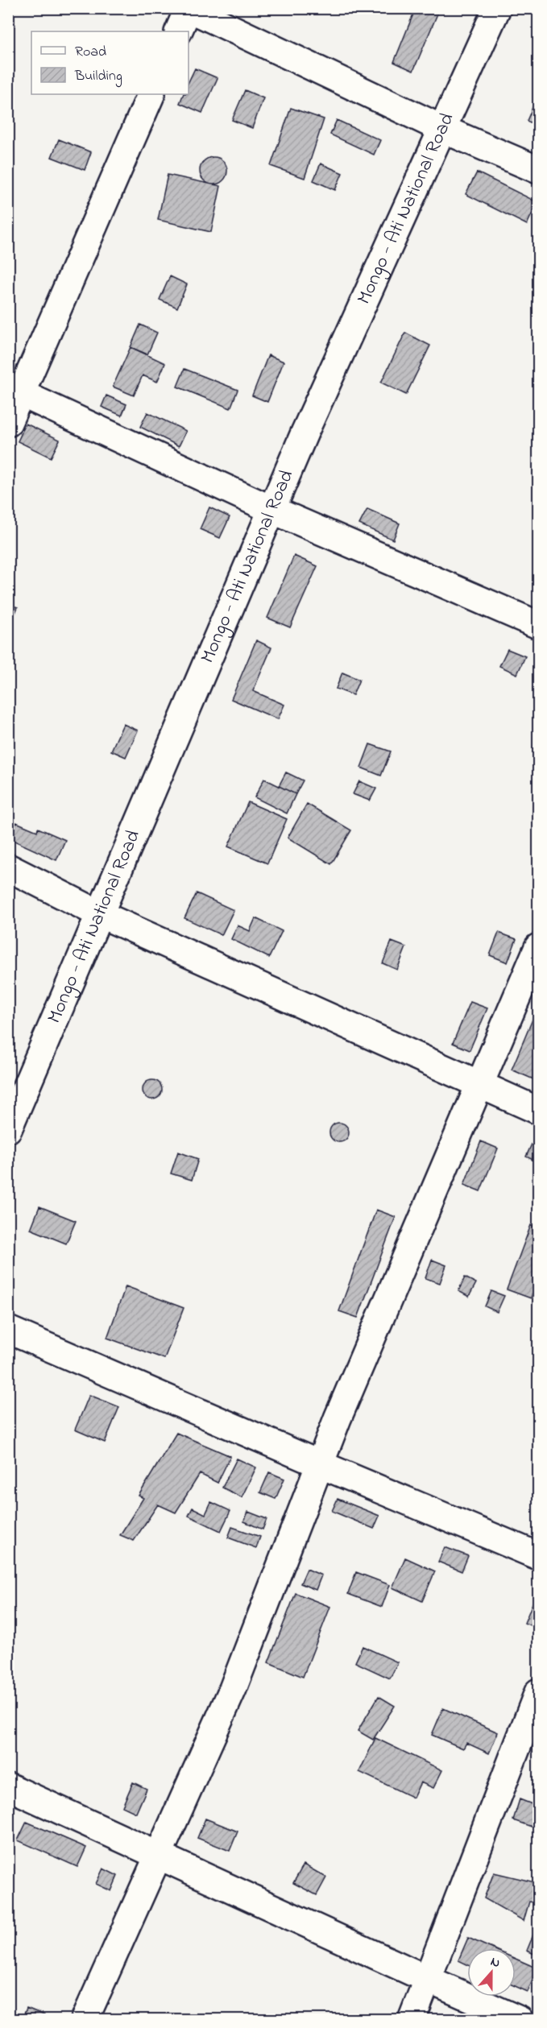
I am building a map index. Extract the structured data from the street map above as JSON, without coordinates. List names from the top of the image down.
{
  "streets": {
    "street": ["Mongo - Ati National Road"]
  },
  "legend": ["Road", "Building"],
  "north": "top"
}
